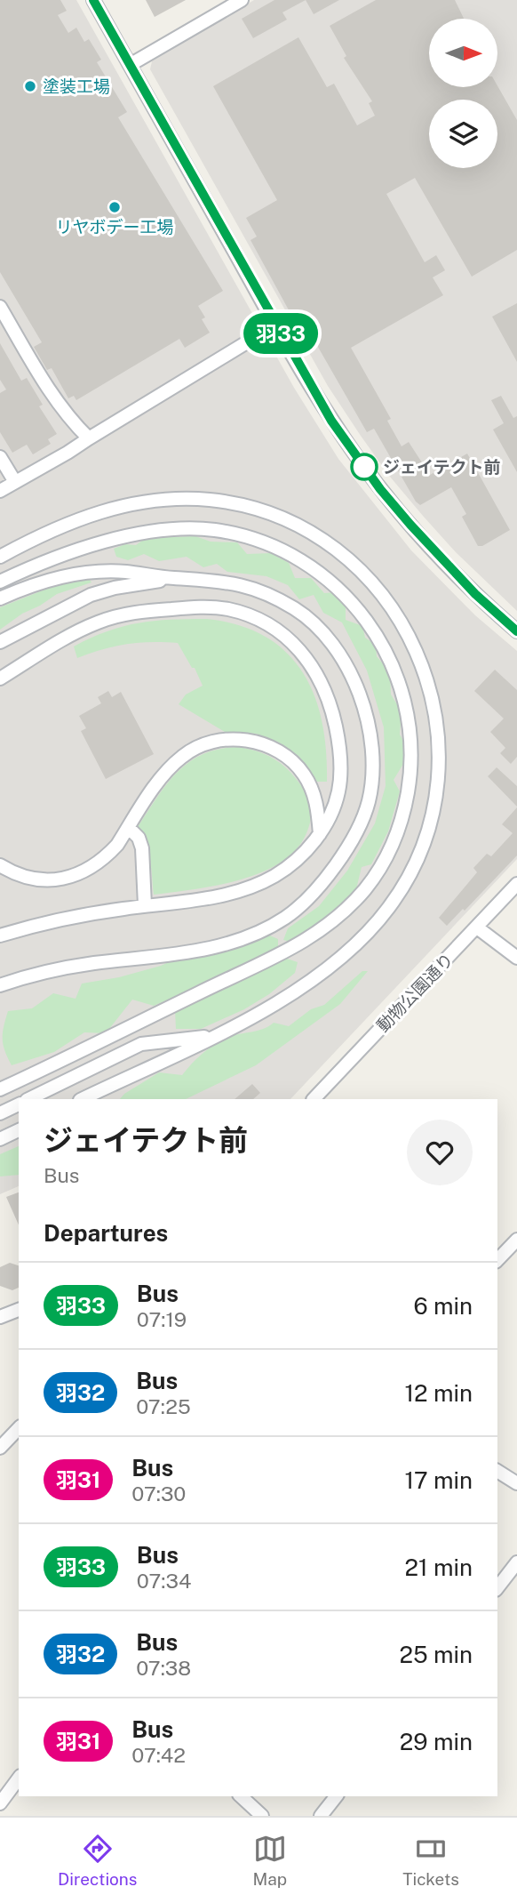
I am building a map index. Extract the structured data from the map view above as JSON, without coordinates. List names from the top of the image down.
{
  "streets": {
    "street": ["動物公園通り"]
  },
  "places": ["塗装工場", "リヤボデー工場", "ジェイテクト前"],
  "lines": ["bus line 羽33"],
  "north": "right",
  "page": {
    "on_map": "羽33",
    "heading": [
      ["ジェイテクト前", "Bus"],
      "Departures"
    ],
    "list": [
      {
        "mark": "羽33",
        "name": "Bus",
        "note": "07:19",
        "value": "6 min"
      },
      {
        "mark": "羽32",
        "name": "Bus",
        "note": "07:25",
        "value": "12 min"
      },
      {
        "mark": "羽31",
        "name": "Bus",
        "note": "07:30",
        "value": "17 min"
      },
      {
        "mark": "羽33",
        "name": "Bus",
        "note": "07:34",
        "value": "21 min"
      },
      {
        "mark": "羽32",
        "name": "Bus",
        "note": "07:38",
        "value": "25 min"
      },
      {
        "mark": "羽31",
        "name": "Bus",
        "note": "07:42",
        "value": "29 min"
      }
    ],
    "tabs": ["Directions", "Map", "Tickets"]
  }
}
